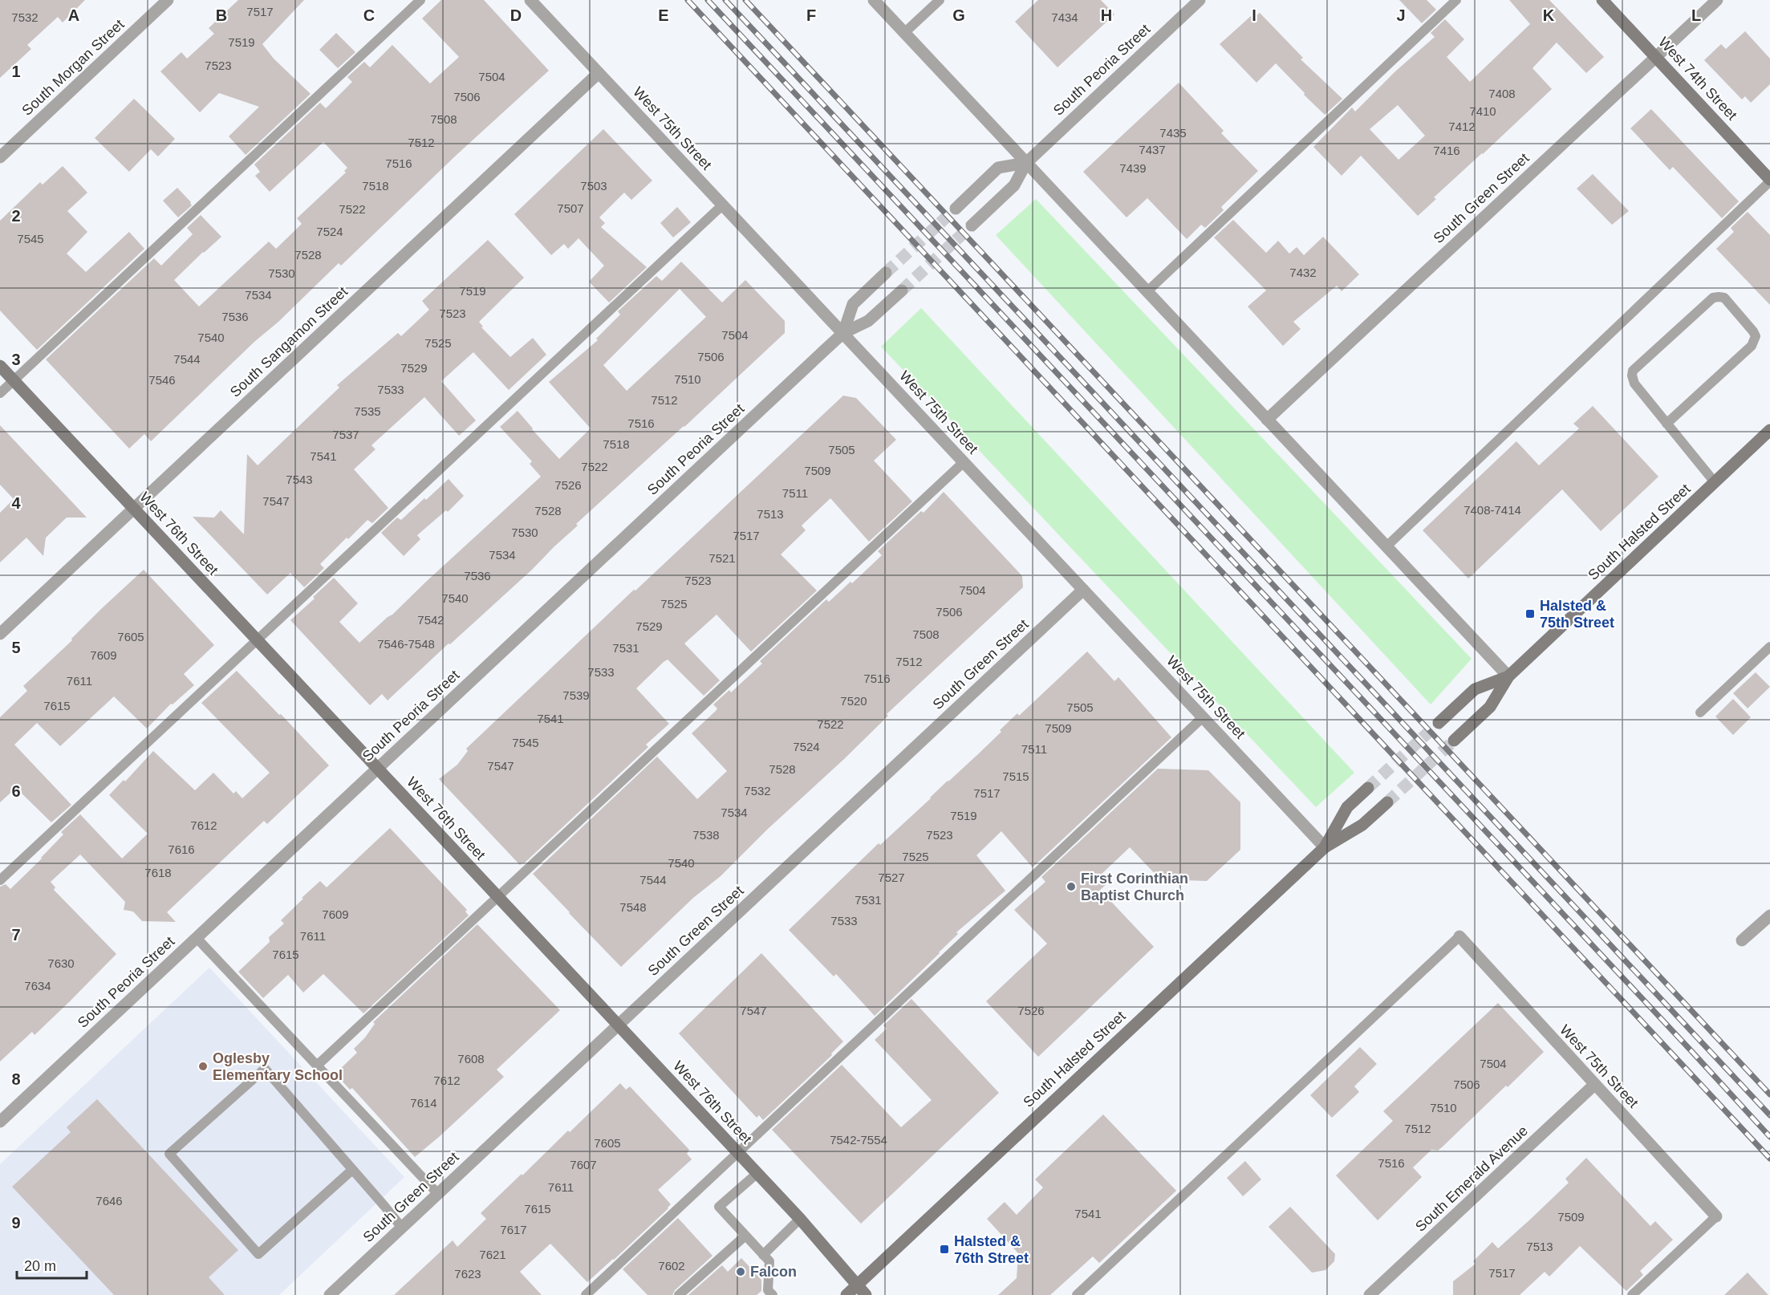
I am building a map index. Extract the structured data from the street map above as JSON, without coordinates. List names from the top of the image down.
{
  "streets": {
    "street": [
      "South Morgan Street",
      "South Peoria Street",
      "West 74th Street",
      "West 75th Street",
      "South Green Street",
      "South Sangamon Street",
      "South Halsted Street",
      "West 76th Street",
      "South Emerald Avenue"
    ]
  },
  "crossings": [
    ["South Peoria Street", "West 75th Street"],
    ["South Peoria Street", "West 76th Street"],
    ["West 74th Street", "South Green Street"],
    ["West 75th Street", "South Green Street"],
    ["West 75th Street", "South Sangamon Street"],
    ["West 75th Street", "South Halsted Street"],
    ["West 75th Street", "South Emerald Avenue"],
    ["South Green Street", "West 76th Street"],
    ["South Sangamon Street", "West 76th Street"],
    ["South Halsted Street", "West 76th Street"]
  ],
  "places": {
    "transit": ["Halsted & 75th Street", "Halsted & 76th Street"],
    "other": ["First Corinthian Baptist Church", "Oglesby Elementary School", "Falcon"]
  },
  "house_numbers": [
    "7517",
    "7532",
    "7434",
    "7519",
    "7523",
    "7504",
    "7408",
    "7506",
    "7410",
    "7508",
    "7412",
    "7435",
    "7512",
    "7437",
    "7416",
    "7516",
    "7439",
    "7518",
    "7503",
    "7507",
    "7522",
    "7524",
    "7545",
    "7528",
    "7432",
    "7530",
    "7519",
    "7534",
    "7523",
    "7536",
    "7504",
    "7540",
    "7525",
    "7506",
    "7544",
    "7529",
    "7510",
    "7546",
    "7533",
    "7512",
    "7535",
    "7516",
    "7537",
    "7518",
    "7505",
    "7541",
    "7522",
    "7509",
    "7543",
    "7526",
    "7511",
    "7547",
    "7408-7414",
    "7528",
    "7513",
    "7530",
    "7517",
    "7534",
    "7521",
    "7536",
    "7523",
    "7504",
    "7540",
    "7525",
    "7506",
    "7542",
    "7529",
    "7508",
    "7605",
    "7546-7548",
    "7531",
    "7609",
    "7512",
    "7533",
    "7516",
    "7611",
    "7539",
    "7520",
    "7615",
    "7505",
    "7541",
    "7522",
    "7509",
    "7545",
    "7524",
    "7511",
    "7547",
    "7528",
    "7515",
    "7532",
    "7517",
    "7534",
    "7519",
    "7612",
    "7538",
    "7523",
    "7616",
    "7525",
    "7540",
    "7618",
    "7527",
    "7544",
    "7531",
    "7548",
    "7609",
    "7533",
    "7611",
    "7615",
    "7630",
    "7634",
    "7547",
    "7526",
    "7608",
    "7504",
    "7612",
    "7506",
    "7614",
    "7510",
    "7512",
    "7542-7554",
    "7605",
    "7516",
    "7607",
    "7611",
    "7646",
    "7615",
    "7541",
    "7509",
    "7617",
    "7513",
    "7621",
    "7602",
    "7517",
    "7623"
  ],
  "scale_bar": "20 m",
  "grid": {
    "columns": [
      "A",
      "B",
      "C",
      "D",
      "E",
      "F",
      "G",
      "H",
      "I",
      "J",
      "K",
      "L"
    ],
    "rows": [
      "1",
      "2",
      "3",
      "4",
      "5",
      "6",
      "7",
      "8",
      "9"
    ]
  }
}
